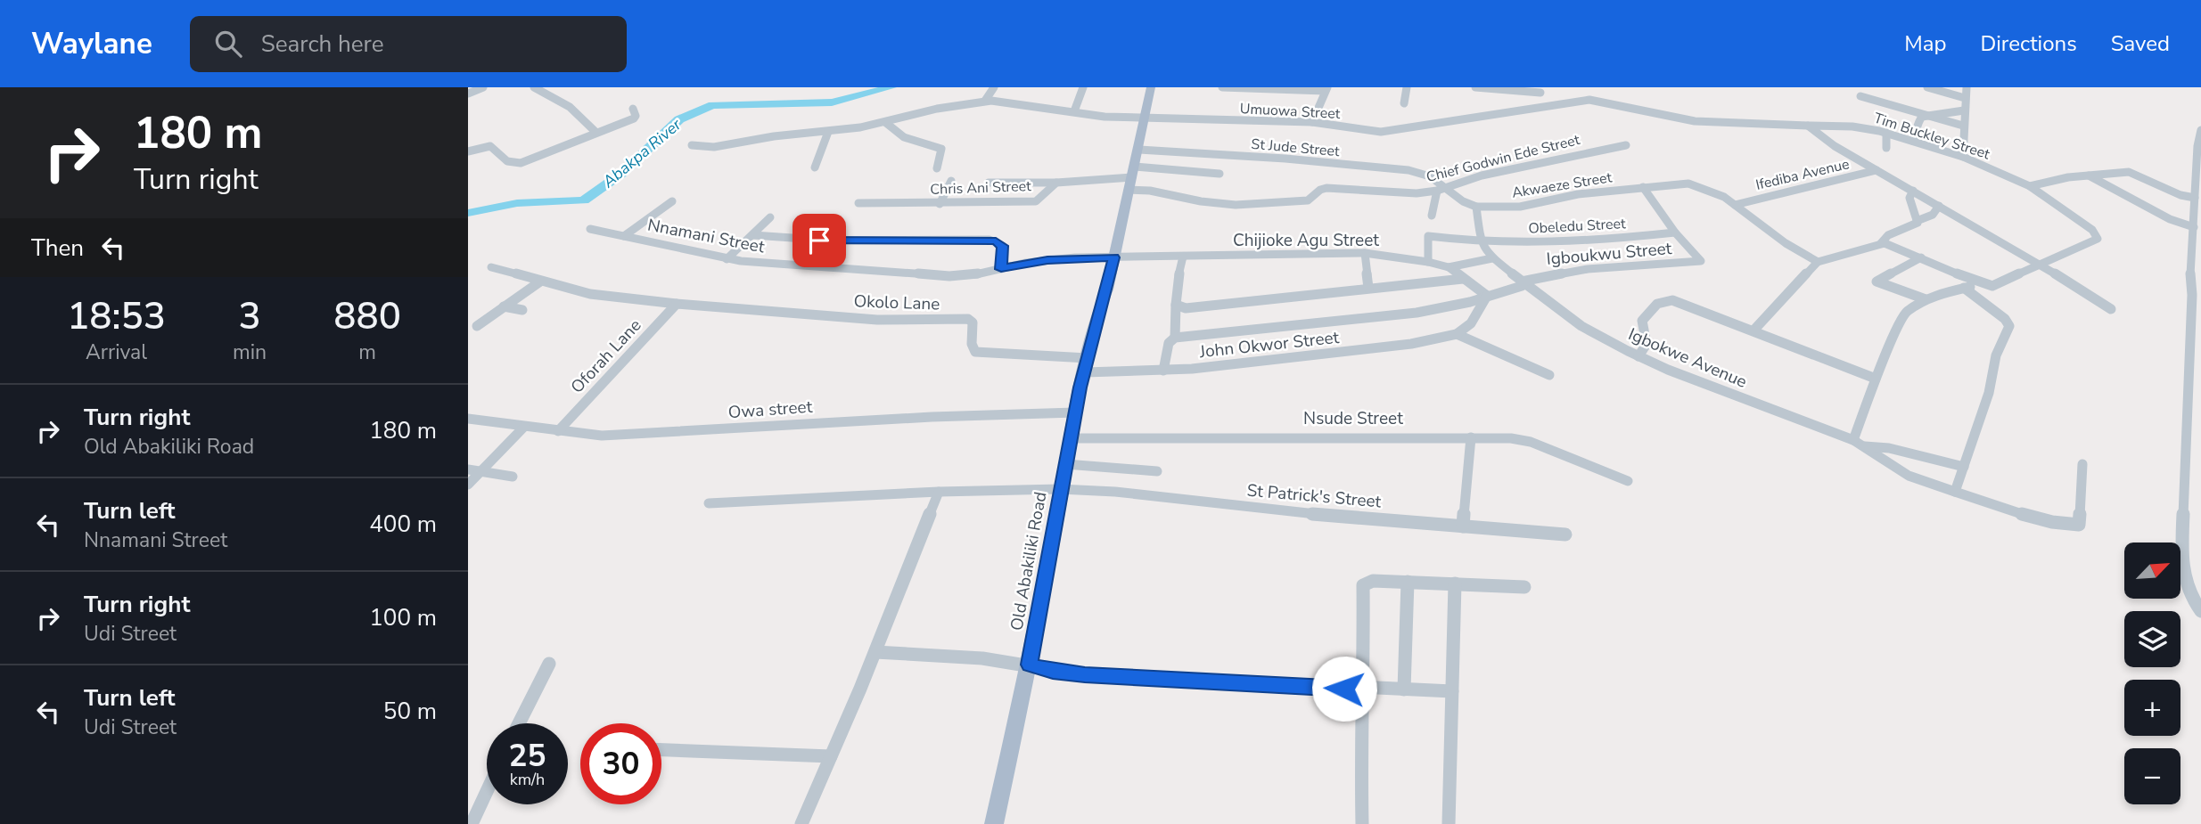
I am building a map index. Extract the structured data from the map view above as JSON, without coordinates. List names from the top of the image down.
{
  "streets": {
    "main road": ["Old Abakiliki Road"],
    "street": [
      "Umuowa Street",
      "Tim Buckley Street",
      "St Jude Street",
      "Chief Godwin Ede Street",
      "Ifediba Avenue",
      "Akwaeze Street",
      "Chris Ani Street",
      "Obeledu Street",
      "Nnamani Street",
      "Chijioke Agu Street",
      "Igboukwu Street",
      "Okolo Lane",
      "John Okwor Street",
      "Oforah Lane",
      "Igbokwe Avenue",
      "Owa street",
      "Nsude Street",
      "St Patrick's Street"
    ]
  },
  "crossings": [
    ["Umuowa Street", "Old Abakiliki Road"],
    ["St Jude Street", "Chief Godwin Ede Street"],
    ["St Jude Street", "Akwaeze Street"],
    ["St Jude Street", "Old Abakiliki Road"],
    ["Chief Godwin Ede Street", "Akwaeze Street"],
    ["Chief Godwin Ede Street", "Chris Ani Street"],
    ["Chief Godwin Ede Street", "Old Abakiliki Road"],
    ["Chris Ani Street", "Old Abakiliki Road"],
    ["Obeledu Street", "Igboukwu Street"],
    ["Obeledu Street", "Igbokwe Avenue"],
    ["Nnamani Street", "Chijioke Agu Street"],
    ["Nnamani Street", "Old Abakiliki Road"],
    ["Chijioke Agu Street", "Igboukwu Street"],
    ["Chijioke Agu Street", "Old Abakiliki Road"],
    ["Igboukwu Street", "Igbokwe Avenue"],
    ["Okolo Lane", "John Okwor Street"],
    ["Okolo Lane", "Oforah Lane"],
    ["Okolo Lane", "Old Abakiliki Road"],
    ["John Okwor Street", "Old Abakiliki Road"],
    ["Oforah Lane", "Owa street"],
    ["Owa street", "Old Abakiliki Road"],
    ["Nsude Street", "Old Abakiliki Road"],
    ["St Patrick's Street", "Old Abakiliki Road"]
  ],
  "water": ["Abakpa River"],
  "north": "top right",
  "page": {
    "header": "Waylane",
    "search": "Search here",
    "nav": ["Map", "Directions", "Saved"],
    "turn": ["180 m", "Turn right"],
    "then": "Then",
    "eta": [
      "18:53",
      "Arrival",
      "3",
      "min",
      "880",
      "m"
    ],
    "list": [
      {
        "name": "Turn right",
        "note": "Old Abakiliki Road",
        "value": "180 m"
      },
      {
        "name": "Turn left",
        "note": "Nnamani Street",
        "value": "400 m"
      },
      {
        "name": "Turn right",
        "note": "Udi Street",
        "value": "100 m"
      },
      {
        "name": "Turn left",
        "note": "Udi Street",
        "value": "50 m"
      }
    ],
    "map_buttons": ["+", "−"],
    "speed": "25 km/h",
    "limit": "30"
  }
}
